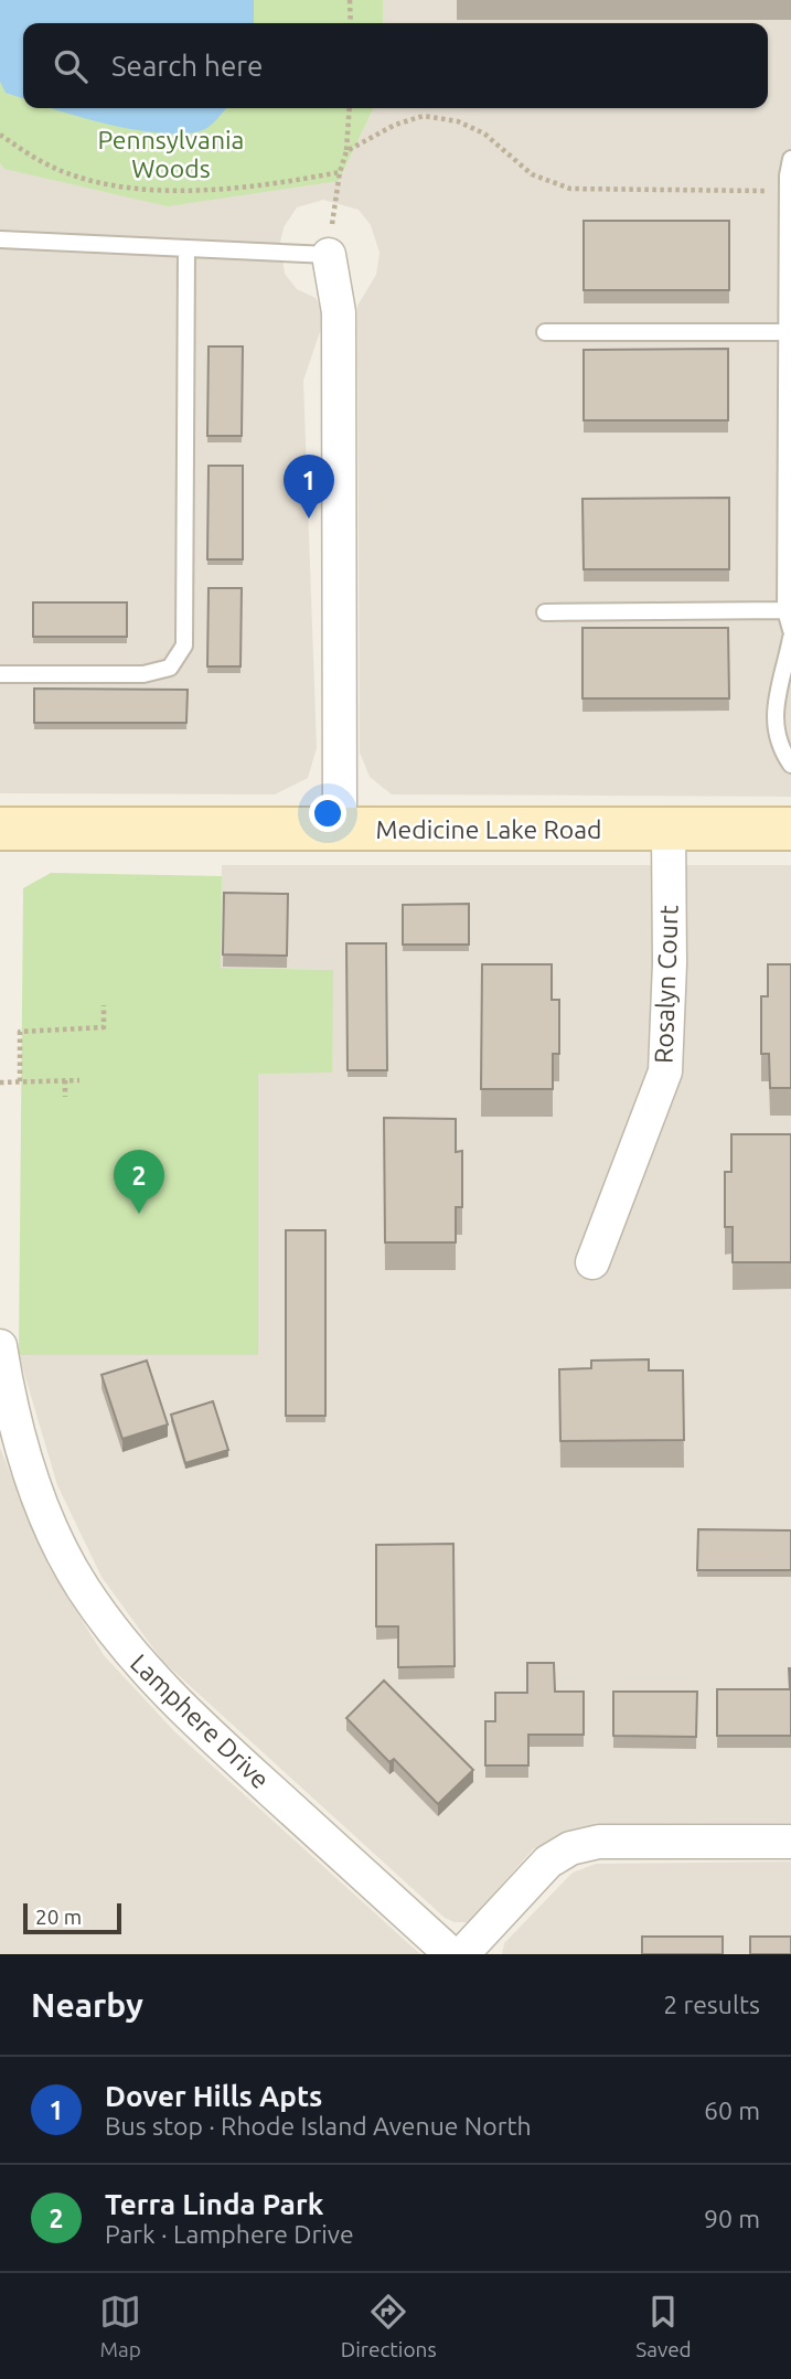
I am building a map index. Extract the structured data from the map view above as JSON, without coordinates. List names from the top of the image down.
{
  "streets": {
    "street": ["Medicine Lake Road", "Rosalyn Court", "Lamphere Drive"]
  },
  "crossings": [
    ["Medicine Lake Road", "Rosalyn Court"]
  ],
  "parks": ["Pennsylvania Woods"],
  "scale_bar": "20 m",
  "page": {
    "search": "Search here",
    "pins": ["1", "2"],
    "scale": "20 m",
    "heading": ["Nearby", "2 results"],
    "list": [
      {
        "mark": "1",
        "name": "Dover Hills Apts",
        "note": "Bus stop · Rhode Island Avenue North",
        "value": "60 m"
      },
      {
        "mark": "2",
        "name": "Terra Linda Park",
        "note": "Park · Lamphere Drive",
        "value": "90 m"
      }
    ],
    "nav": ["Map", "Directions", "Saved"]
  }
}
